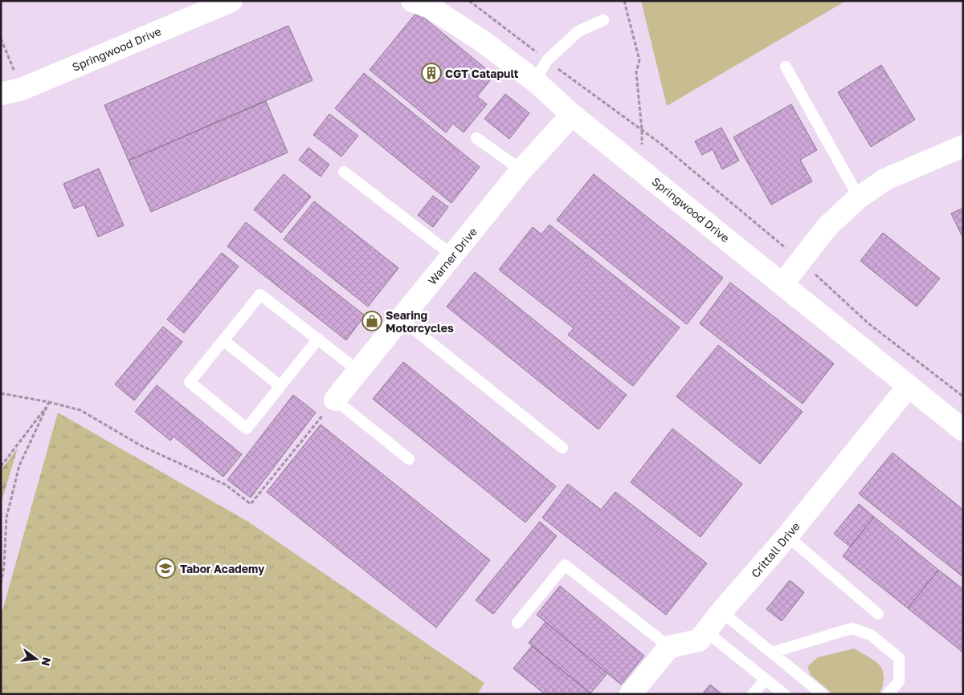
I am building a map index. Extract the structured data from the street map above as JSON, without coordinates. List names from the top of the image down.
{
  "streets": {
    "street": ["Springwood Drive", "Warner Drive", "Crittall Drive"]
  },
  "crossings": [
    ["Springwood Drive", "Warner Drive"],
    ["Springwood Drive", "Crittall Drive"]
  ],
  "places": {
    "building": ["CGT Catapult"],
    "shop": ["Searing Motorcycles"],
    "school or university": ["Tabor Academy"]
  },
  "north": "right"
}
